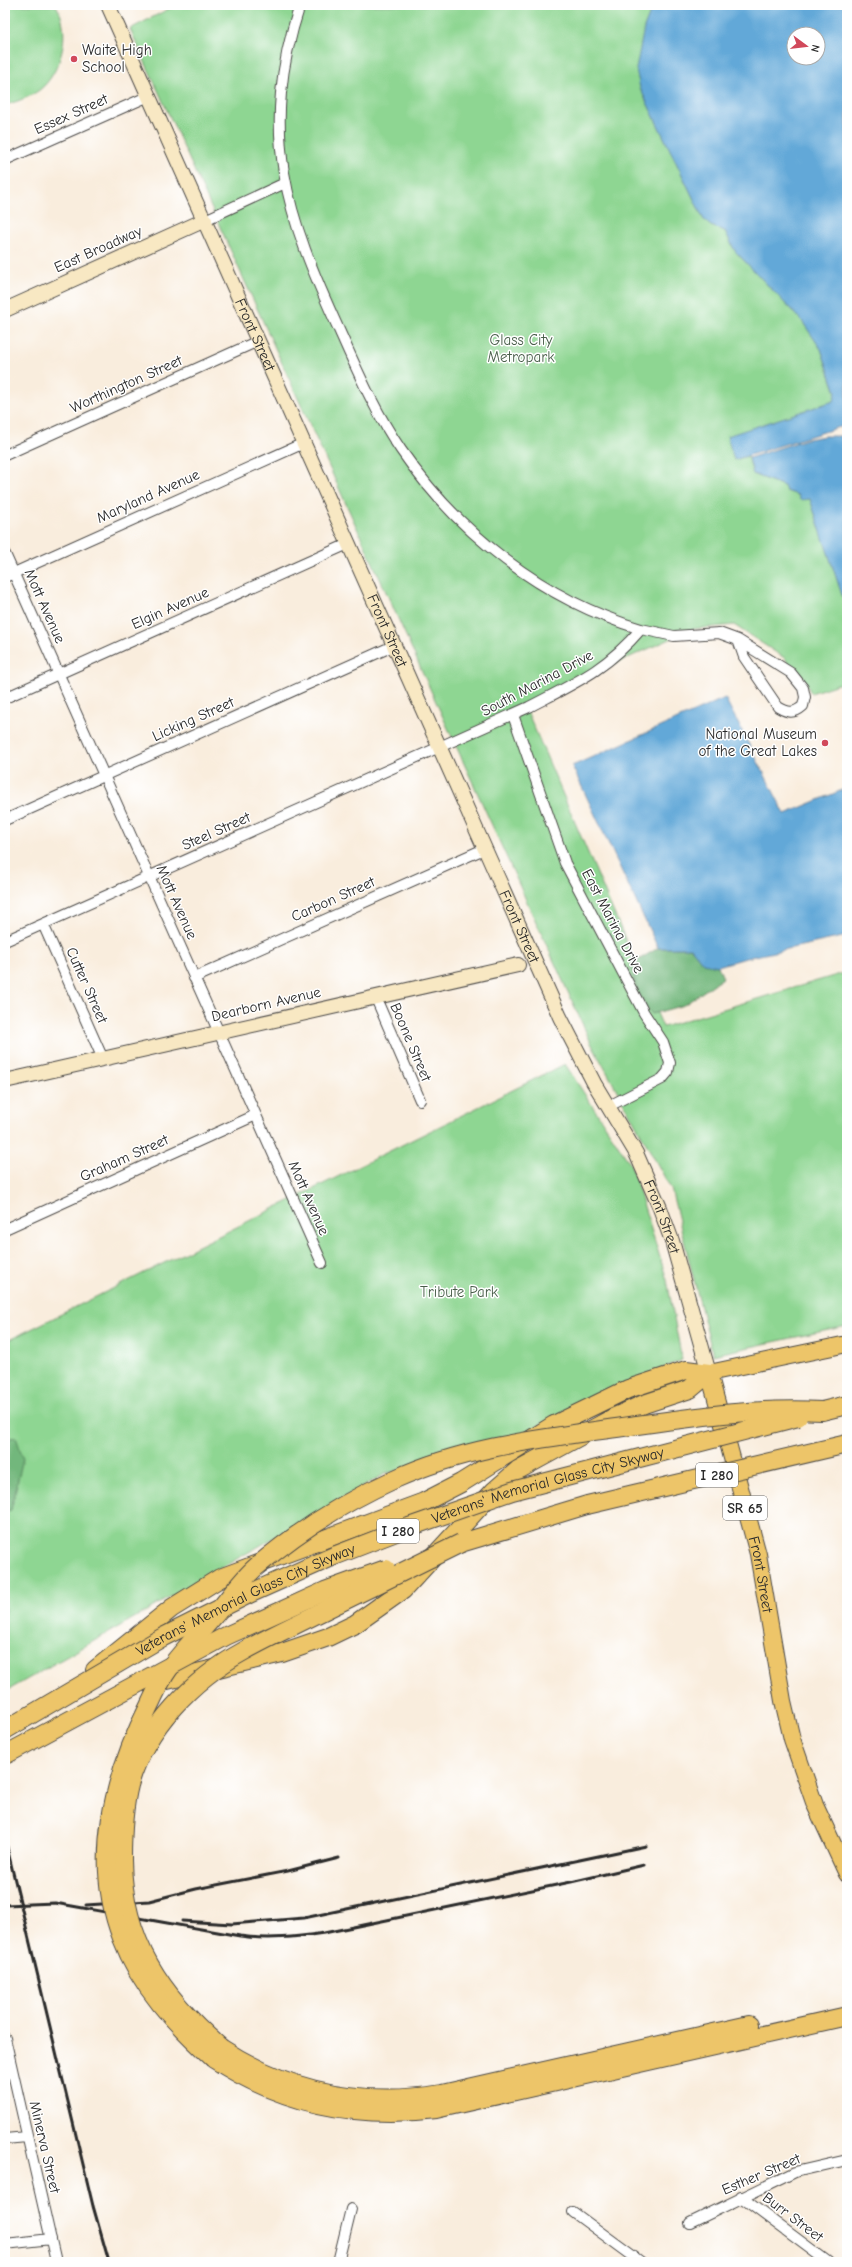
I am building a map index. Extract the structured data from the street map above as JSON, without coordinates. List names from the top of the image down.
{
  "streets": {
    "highway": ["I 280", "Veterans' Memorial Glass City Skyway"],
    "main road": [
      "East Broadway",
      "Front Street",
      "Dearborn Avenue",
      "SR 65"
    ],
    "street": [
      "Essex Street",
      "Worthington Street",
      "Maryland Avenue",
      "Mott Avenue",
      "Elgin Avenue",
      "South Marina Drive",
      "Licking Street",
      "Steel Street",
      "Carbon Street",
      "East Marina Drive",
      "Cutter Street",
      "Boone Street",
      "Graham Street",
      "Minerva Street",
      "Esther Street",
      "Burr Street"
    ]
  },
  "crossings": [
    ["Essex Street", "Front Street"],
    ["East Broadway", "Front Street"],
    ["Front Street", "Worthington Street"],
    ["Front Street", "Maryland Avenue"],
    ["Front Street", "Elgin Avenue"],
    ["Front Street", "South Marina Drive"],
    ["Front Street", "Licking Street"],
    ["Front Street", "Steel Street"],
    ["Front Street", "Carbon Street"],
    ["Front Street", "East Marina Drive"],
    ["Front Street", "Dearborn Avenue"],
    ["Maryland Avenue", "Mott Avenue"],
    ["Mott Avenue", "Elgin Avenue"],
    ["Mott Avenue", "Licking Street"],
    ["Mott Avenue", "Steel Street"],
    ["Mott Avenue", "Carbon Street"],
    ["Mott Avenue", "Dearborn Avenue"],
    ["Mott Avenue", "Graham Street"],
    ["South Marina Drive", "Steel Street"],
    ["South Marina Drive", "East Marina Drive"],
    ["Steel Street", "Cutter Street"],
    ["Cutter Street", "Dearborn Avenue"],
    ["Dearborn Avenue", "Boone Street"],
    ["Esther Street", "Burr Street"]
  ],
  "parks": ["Glass City Metropark", "Tribute Park"],
  "places": ["Waite High School", "National Museum of the Great Lakes"],
  "north": "right"
}
